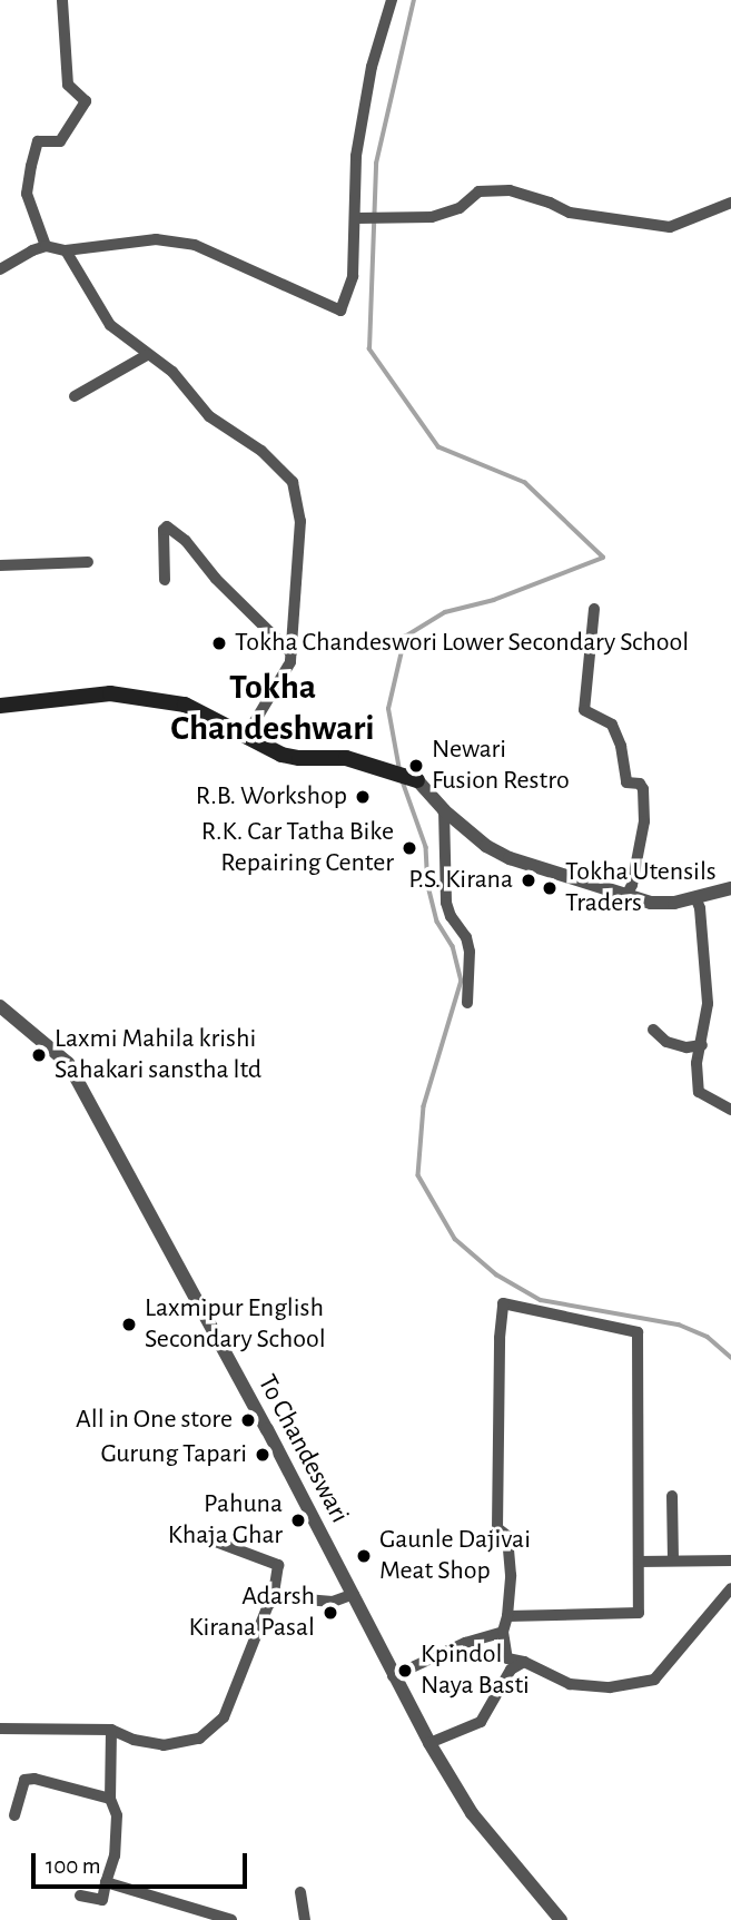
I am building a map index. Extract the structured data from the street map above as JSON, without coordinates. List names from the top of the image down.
{
  "streets": {
    "street": ["To Chandeswari"]
  },
  "districts": ["Tokha Chandeshwari"],
  "places": [
    "Tokha Chandeswori Lower Secondary School",
    "Newari Fusion Restro",
    "R.B. Workshop",
    "R.K. Car Tatha Bike Repairing Center",
    "P.S. Kirana",
    "Tokha Utensils Traders",
    "Laxmi Mahila krishi Sahakari sanstha ltd",
    "Laxmipur English Secondary School",
    "All in One store",
    "Gurung Tapari",
    "Pahuna Khaja Ghar",
    "Gaunle Dajivai Meat Shop",
    "Adarsh Kirana Pasal",
    "Kpindol Naya Basti"
  ],
  "scale_bar": "100 m"
}
